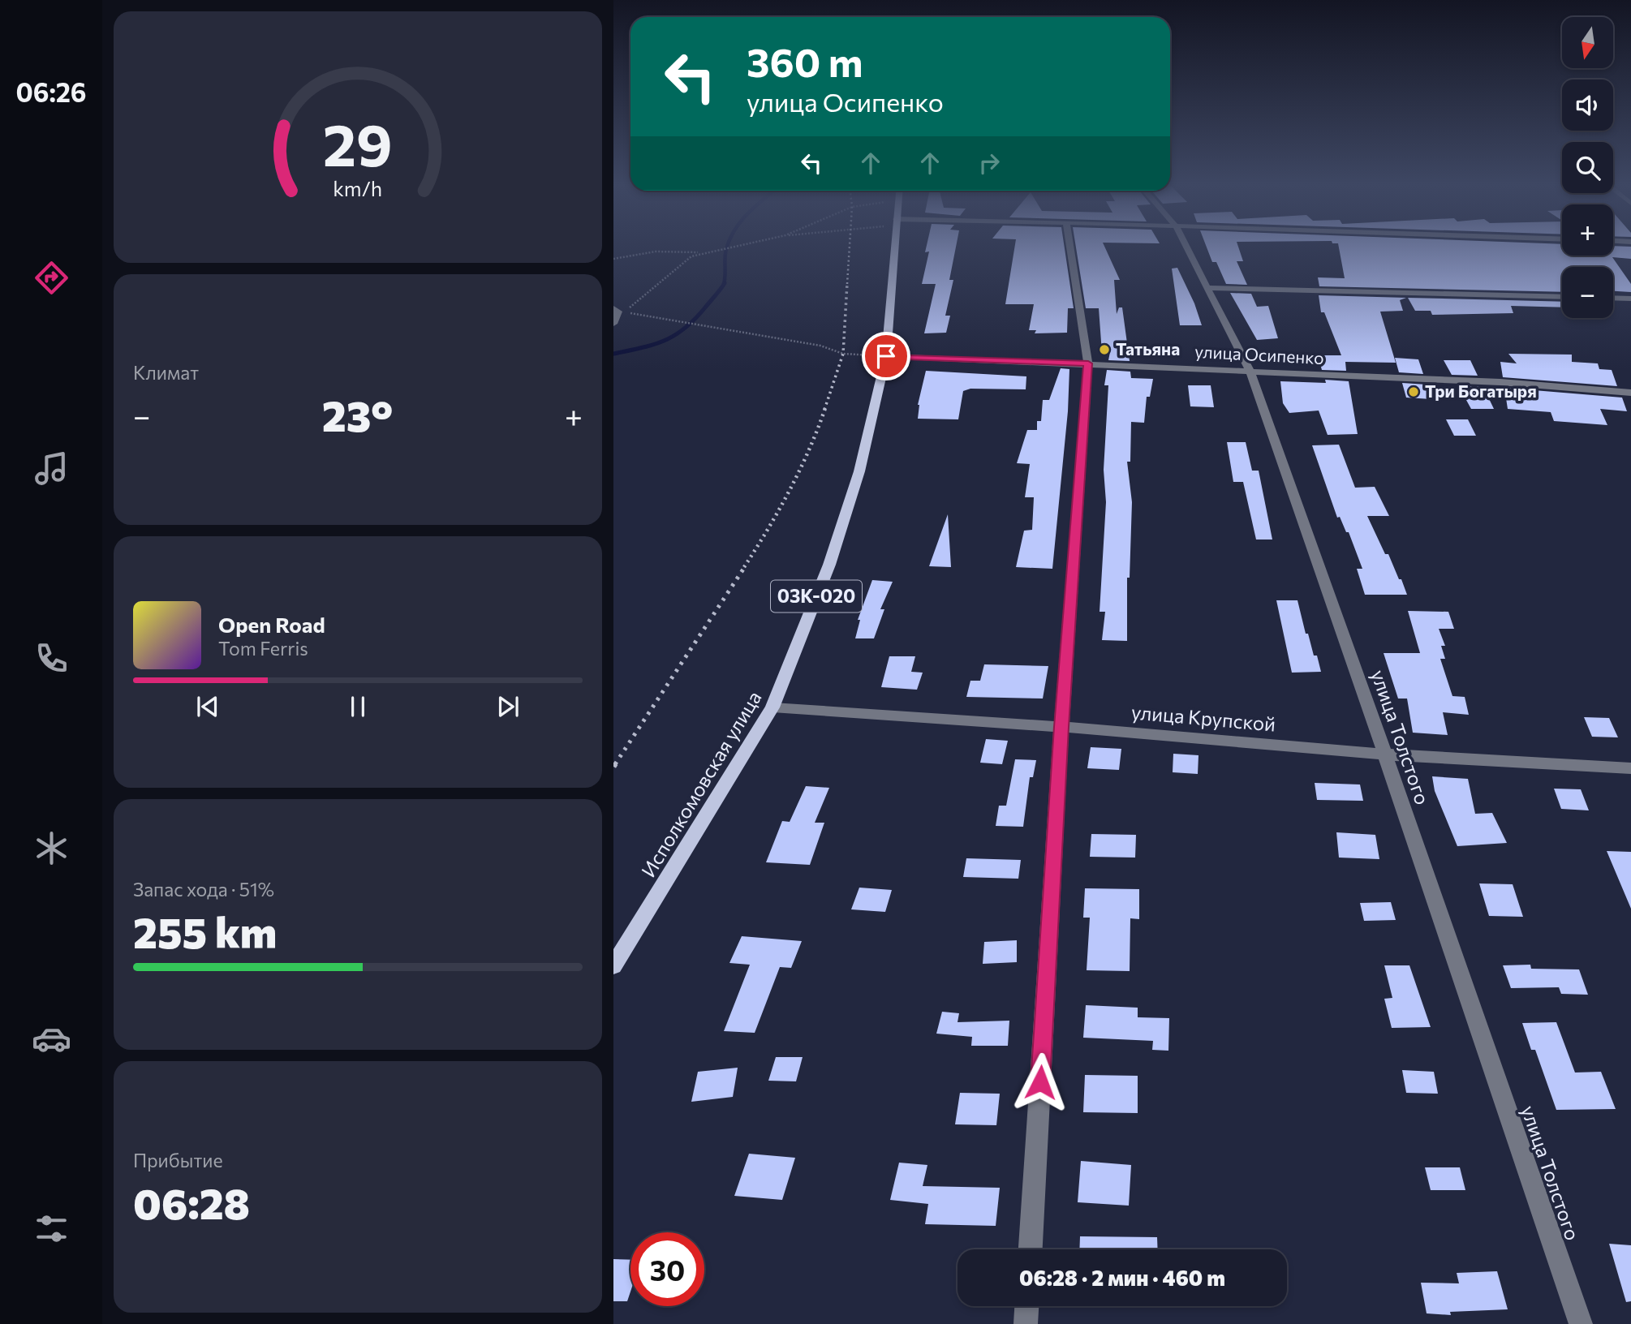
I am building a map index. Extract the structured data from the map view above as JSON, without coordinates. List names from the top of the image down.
{
  "streets": {
    "main road": ["03К-020", "Исполкомовская улица"],
    "street": ["улица Осипенко", "улица Крупской", "улица Толстого"]
  },
  "crossings": [
    ["улица Осипенко", "улица Толстого"],
    ["улица Осипенко", "Исполкомовская улица"],
    ["улица Крупской", "улица Толстого"],
    ["улица Крупской", "Исполкомовская улица"]
  ],
  "places": ["Татьяна", "Три Богатыря"],
  "north": "bottom",
  "page": {
    "tabs": "06:26",
    "map_buttons": ["+", "−"],
    "turn": ["360 m", "улица Осипенко"],
    "tile": [
      "Климат",
      ["Запас хода · 51%", "255 km"],
      ["Прибытие", "06:28"]
    ],
    "heat": ["−", "23°", "+"],
    "song": ["Open Road", "Tom Ferris"],
    "limit": "30",
    "trip": "06:28 · 2 мин · 460 m",
    "gauge": ["29", "km/h"]
  }
}
